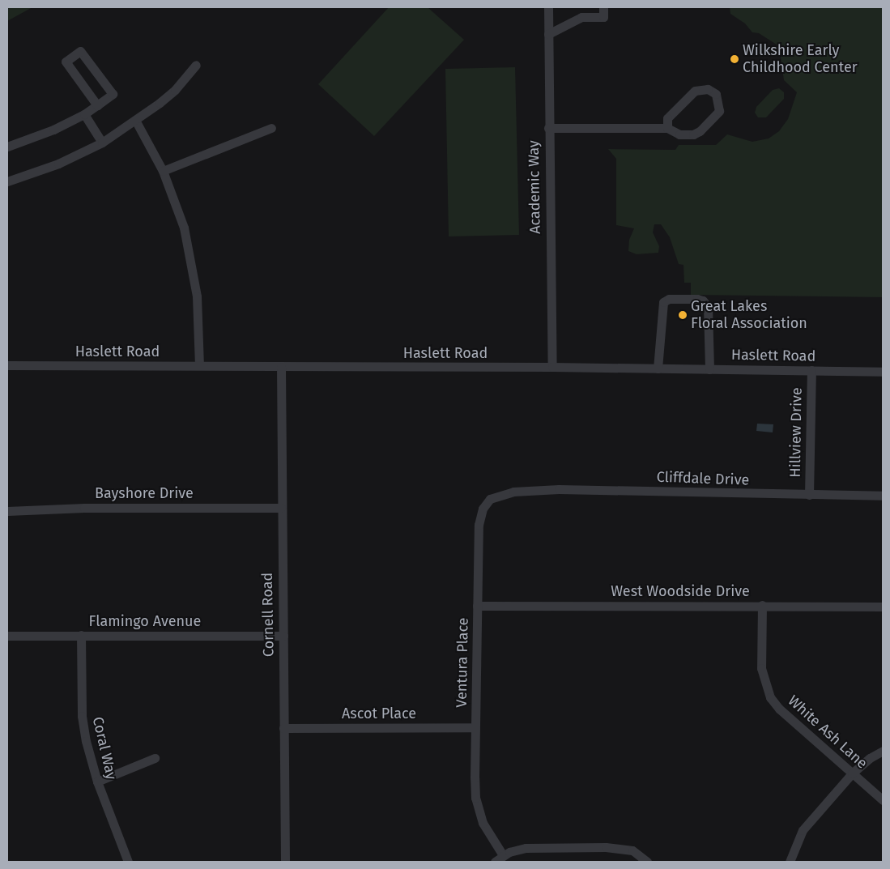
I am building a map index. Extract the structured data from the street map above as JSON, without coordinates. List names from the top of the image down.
{
  "streets": {
    "street": [
      "Academic Way",
      "Haslett Road",
      "Hillview Drive",
      "Cliffdale Drive",
      "Bayshore Drive",
      "West Woodside Drive",
      "Cornell Road",
      "Flamingo Avenue",
      "Ventura Place",
      "Ascot Place",
      "White Ash Lane",
      "Coral Way"
    ]
  },
  "crossings": [
    ["Academic Way", "Haslett Road"],
    ["Haslett Road", "Hillview Drive"],
    ["Haslett Road", "Cornell Road"],
    ["Hillview Drive", "Cliffdale Drive"],
    ["Cliffdale Drive", "Ventura Place"],
    ["Bayshore Drive", "Cornell Road"],
    ["West Woodside Drive", "Ventura Place"],
    ["West Woodside Drive", "White Ash Lane"],
    ["Cornell Road", "Flamingo Avenue"],
    ["Cornell Road", "Ascot Place"],
    ["Flamingo Avenue", "Coral Way"],
    ["Ventura Place", "Ascot Place"]
  ],
  "places": ["Wilkshire Early Childhood Center", "Great Lakes Floral Association"]
}
